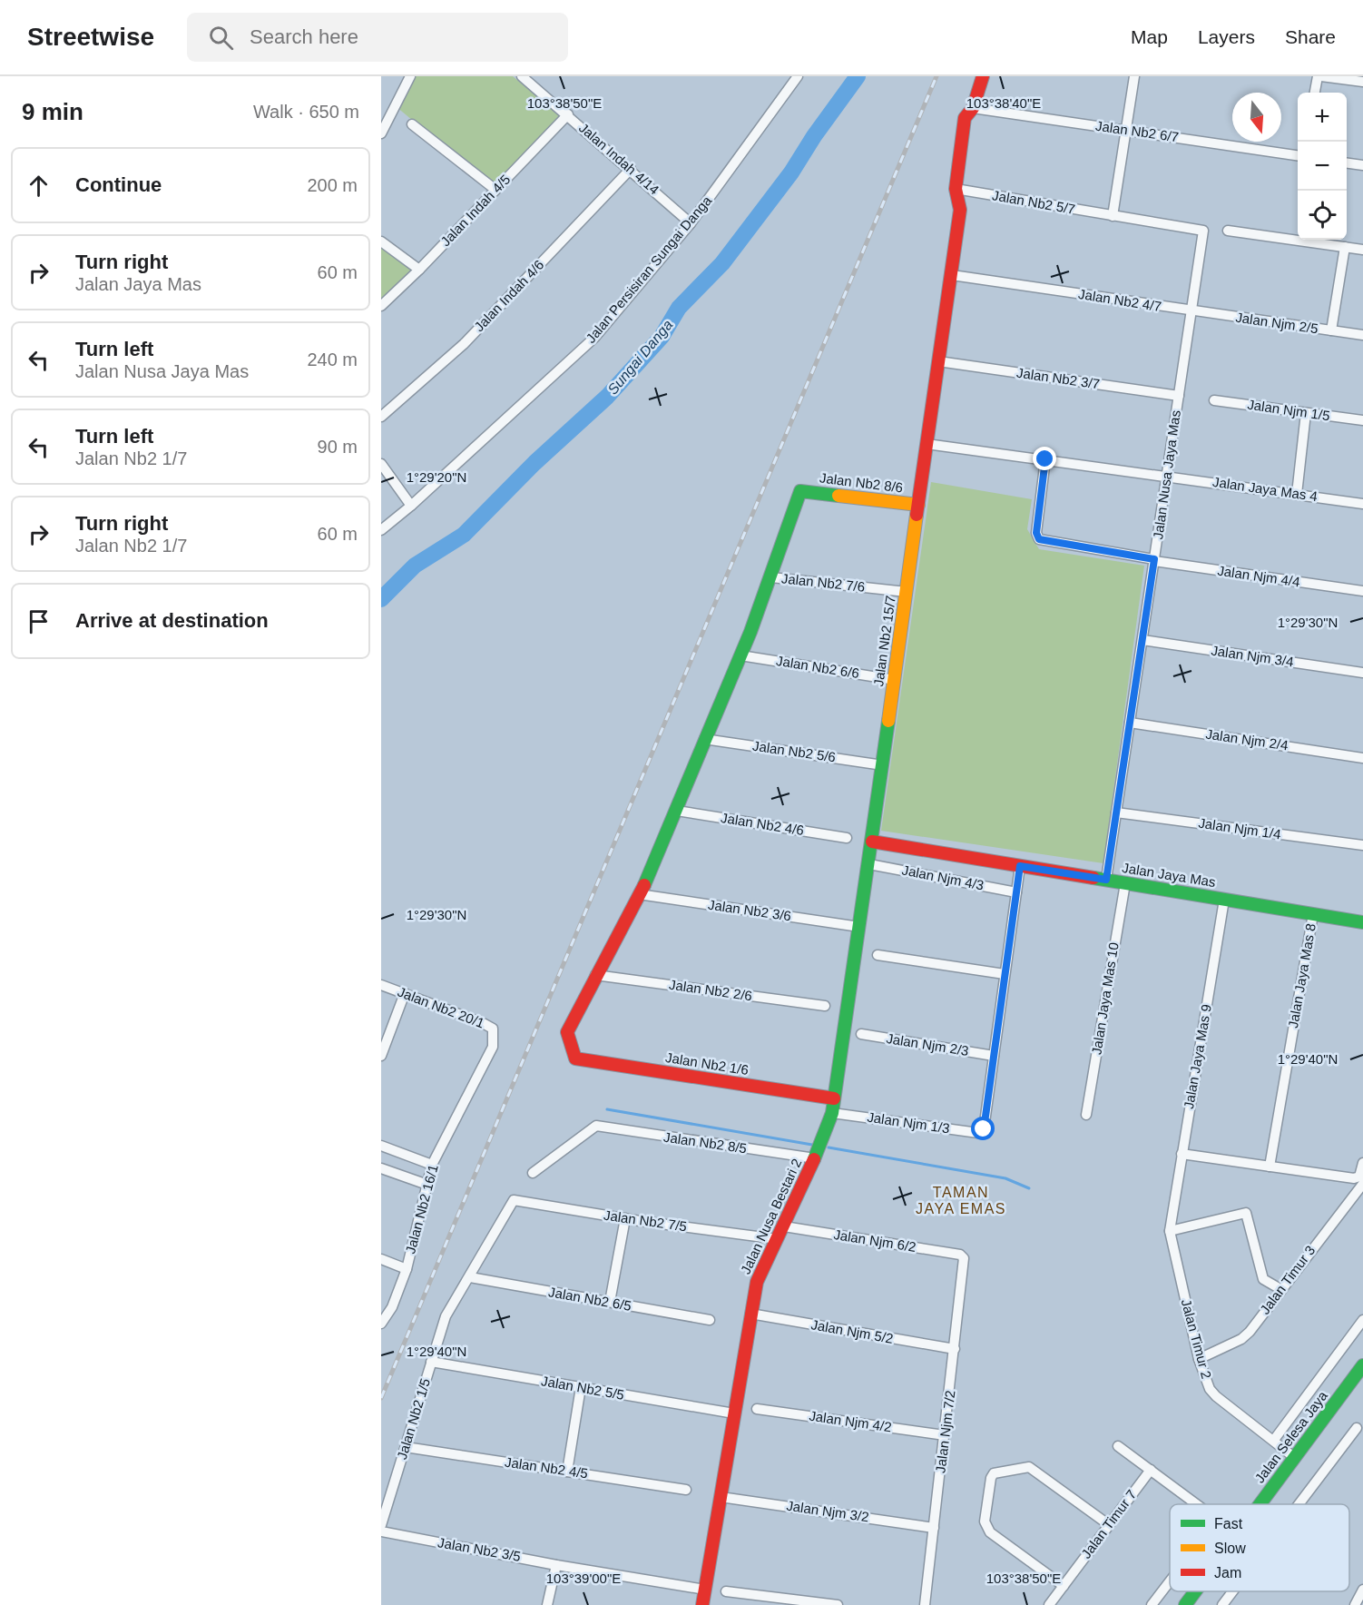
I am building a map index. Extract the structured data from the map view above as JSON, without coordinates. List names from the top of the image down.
{
  "streets": {
    "street": [
      "Jalan Nb2 6/7",
      "Jalan Indah 4/14",
      "Jalan Nb2 5/7",
      "Jalan Indah 4/5",
      "Jalan Persisiran Sungai Danga",
      "Jalan Indah 4/6",
      "Jalan Nb2 4/7",
      "Jalan Njm 2/5",
      "Jalan Nb2 3/7",
      "Jalan Njm 1/5",
      "Jalan Nusa Jaya Mas",
      "Jalan Nb2 8/6",
      "Jalan Jaya Mas 4",
      "Jalan Njm 4/4",
      "Jalan Nb2 7/6",
      "Jalan Nb2 15/7",
      "Jalan Njm 3/4",
      "Jalan Nb2 6/6",
      "Jalan Njm 2/4",
      "Jalan Nb2 5/6",
      "Jalan Nb2 4/6",
      "Jalan Njm 1/4",
      "Jalan Jaya Mas",
      "Jalan Njm 4/3",
      "Jalan Nb2 3/6",
      "Jalan Jaya Mas 8",
      "Jalan Nb2 2/6",
      "Jalan Jaya Mas 10",
      "Jalan Nb2 20/1",
      "Jalan Njm 2/3",
      "Jalan Jaya Mas 9",
      "Jalan Nb2 1/6",
      "Jalan Njm 1/3",
      "Jalan Nb2 8/5",
      "Jalan Nb2 16/1",
      "Jalan Nusa Bestari 2",
      "Jalan Nb2 7/5",
      "Jalan Njm 6/2",
      "Jalan Timur 3",
      "Jalan Nb2 6/5",
      "Jalan Njm 5/2",
      "Jalan Timur 2",
      "Jalan Nb2 5/5",
      "Jalan Nb2 1/5",
      "Jalan Njm 4/2",
      "Jalan Njm 7/2",
      "Jalan Selesa Jaya",
      "Jalan Nb2 4/5",
      "Jalan Njm 3/2",
      "Jalan Timur 7",
      "Jalan Nb2 3/5"
    ]
  },
  "crossings": [
    ["Jalan Nb2 6/7", "Jalan Nb2 15/7"],
    ["Jalan Indah 4/14", "Jalan Indah 4/5"],
    ["Jalan Indah 4/14", "Jalan Persisiran Sungai Danga"],
    ["Jalan Indah 4/14", "Jalan Indah 4/6"],
    ["Jalan Nb2 5/7", "Jalan Nusa Jaya Mas"],
    ["Jalan Nb2 5/7", "Jalan Nb2 15/7"],
    ["Jalan Nb2 4/7", "Jalan Njm 2/5"],
    ["Jalan Nb2 4/7", "Jalan Nusa Jaya Mas"],
    ["Jalan Nb2 4/7", "Jalan Nb2 15/7"],
    ["Jalan Njm 2/5", "Jalan Nusa Jaya Mas"],
    ["Jalan Nb2 3/7", "Jalan Nusa Jaya Mas"],
    ["Jalan Nb2 3/7", "Jalan Nb2 15/7"],
    ["Jalan Nusa Jaya Mas", "Jalan Jaya Mas 4"],
    ["Jalan Nusa Jaya Mas", "Jalan Njm 4/4"],
    ["Jalan Nusa Jaya Mas", "Jalan Njm 3/4"],
    ["Jalan Nusa Jaya Mas", "Jalan Njm 2/4"],
    ["Jalan Nusa Jaya Mas", "Jalan Njm 1/4"],
    ["Jalan Nusa Jaya Mas", "Jalan Jaya Mas"],
    ["Jalan Nb2 8/6", "Jalan Nb2 7/6"],
    ["Jalan Nb2 8/6", "Jalan Nb2 15/7"],
    ["Jalan Jaya Mas 4", "Jalan Njm 4/4"],
    ["Jalan Jaya Mas 4", "Jalan Nb2 15/7"],
    ["Jalan Nb2 7/6", "Jalan Nb2 15/7"],
    ["Jalan Nb2 15/7", "Jalan Nb2 6/6"],
    ["Jalan Nb2 15/7", "Jalan Nb2 5/6"],
    ["Jalan Nb2 15/7", "Jalan Jaya Mas"],
    ["Jalan Nb2 15/7", "Jalan Nusa Bestari 2"],
    ["Jalan Jaya Mas", "Jalan Jaya Mas 8"],
    ["Jalan Jaya Mas", "Jalan Jaya Mas 10"],
    ["Jalan Jaya Mas", "Jalan Jaya Mas 9"],
    ["Jalan Jaya Mas", "Jalan Nusa Bestari 2"],
    ["Jalan Njm 4/3", "Jalan Nusa Bestari 2"],
    ["Jalan Nb2 3/6", "Jalan Nusa Bestari 2"],
    ["Jalan Nb2 2/6", "Jalan Nb2 1/6"],
    ["Jalan Nb2 20/1", "Jalan Nb2 16/1"],
    ["Jalan Njm 2/3", "Jalan Njm 1/3"],
    ["Jalan Jaya Mas 9", "Jalan Timur 2"],
    ["Jalan Nb2 1/6", "Jalan Nusa Bestari 2"],
    ["Jalan Njm 1/3", "Jalan Nusa Bestari 2"],
    ["Jalan Nb2 8/5", "Jalan Nusa Bestari 2"],
    ["Jalan Nusa Bestari 2", "Jalan Nb2 7/5"],
    ["Jalan Nusa Bestari 2", "Jalan Njm 6/2"],
    ["Jalan Nusa Bestari 2", "Jalan Njm 5/2"],
    ["Jalan Nusa Bestari 2", "Jalan Nb2 5/5"],
    ["Jalan Nusa Bestari 2", "Jalan Njm 3/2"],
    ["Jalan Nusa Bestari 2", "Jalan Nb2 3/5"],
    ["Jalan Nb2 7/5", "Jalan Nb2 1/5"],
    ["Jalan Njm 6/2", "Jalan Njm 7/2"],
    ["Jalan Timur 3", "Jalan Timur 2"],
    ["Jalan Nb2 6/5", "Jalan Nb2 1/5"],
    ["Jalan Njm 5/2", "Jalan Njm 7/2"],
    ["Jalan Timur 2", "Jalan Selesa Jaya"],
    ["Jalan Nb2 5/5", "Jalan Nb2 1/5"],
    ["Jalan Nb2 1/5", "Jalan Nb2 4/5"],
    ["Jalan Njm 4/2", "Jalan Njm 7/2"],
    ["Jalan Njm 7/2", "Jalan Njm 3/2"]
  ],
  "districts": ["TAMAN JAYA EMAS"],
  "water": ["Sungai Danga"],
  "legend": ["Fast", "Slow", "Jam"],
  "north": "bottom",
  "page": {
    "header": "Streetwise",
    "search": "Search here",
    "nav": ["Map", "Layers", "Share"],
    "heading": ["9 min", "Walk · 650 m"],
    "map_buttons": ["+", "−"],
    "list": [
      ["Continue", "200 m"],
      ["Turn right", "Jalan Jaya Mas", "60 m"],
      ["Turn left", "Jalan Nusa Jaya Mas", "240 m"],
      ["Turn left", "Jalan Nb2 1/7", "90 m"],
      ["Turn right", "Jalan Nb2 1/7", "60 m"],
      "Arrive at destination"
    ]
  },
  "coordinates": [
    "103°38'50\"E",
    "103°38'40\"E",
    "1°29'20\"N",
    "1°29'30\"N",
    "1°29'40\"N",
    "103°39'00\"E"
  ]
}
